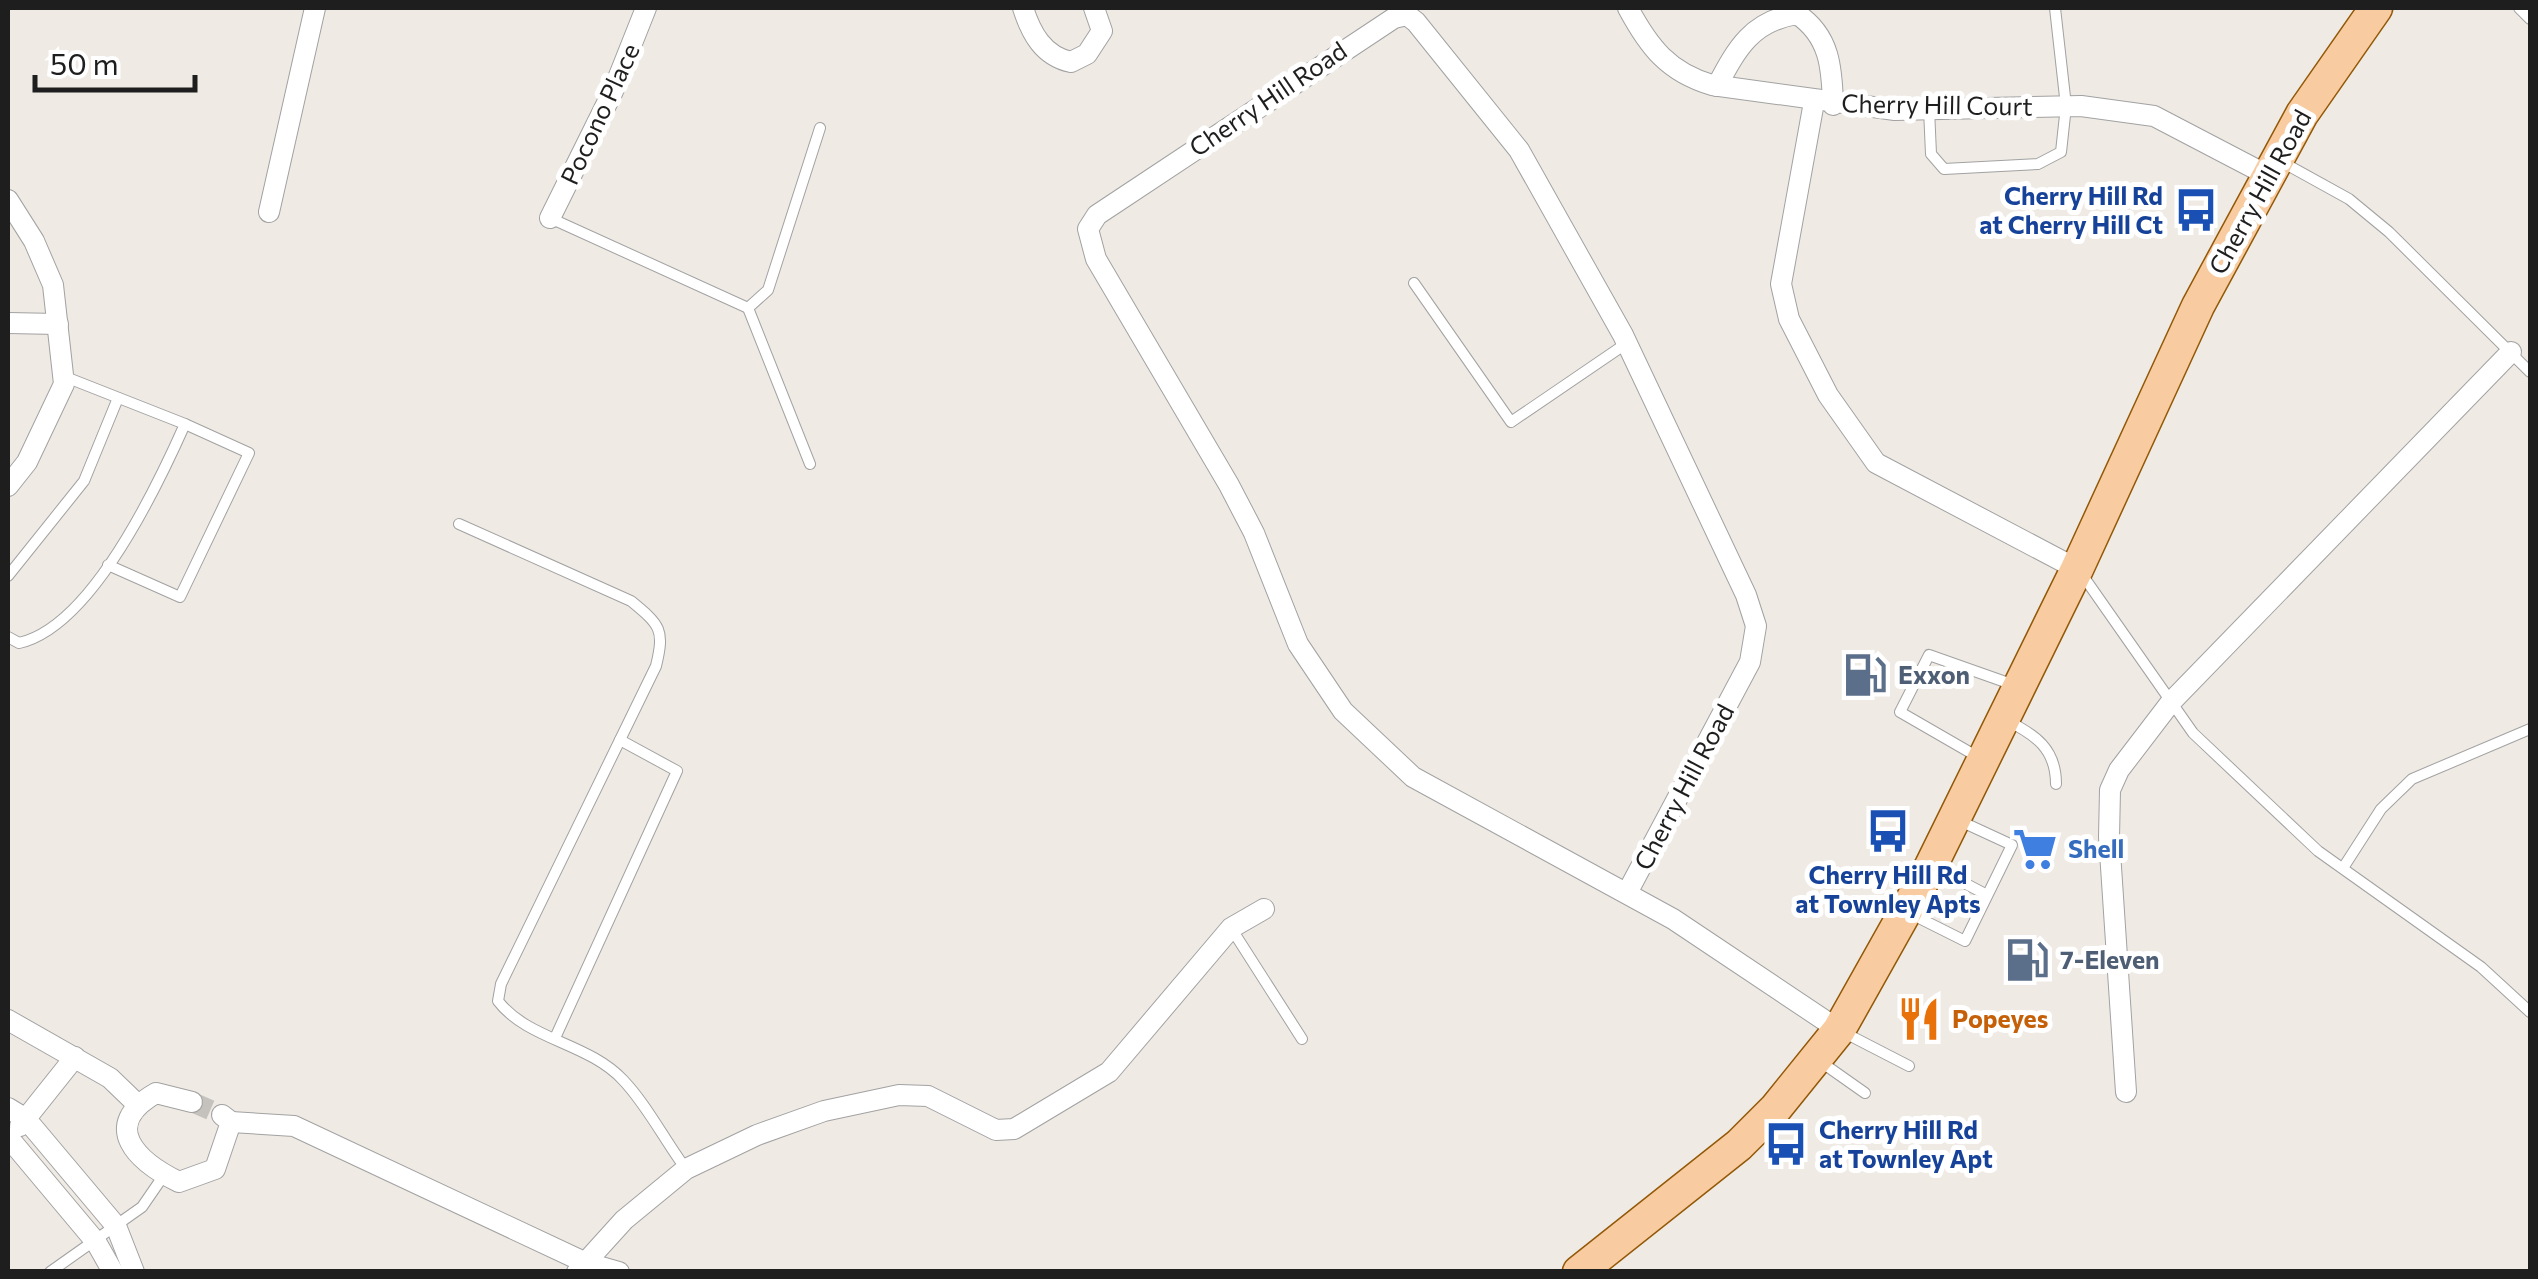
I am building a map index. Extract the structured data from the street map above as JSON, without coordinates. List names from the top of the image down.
{
  "streets": {
    "main road": ["Cherry Hill Road"],
    "street": ["Cherry Hill Court", "Pocono Place"]
  },
  "crossings": [
    ["Cherry Hill Road", "Cherry Hill Court"]
  ],
  "places": {
    "bus stop": ["Cherry Hill Rd at Cherry Hill Ct", "Cherry Hill Rd at Townley Apts", "Cherry Hill Rd at Townley Apt"],
    "fuel station": ["Exxon", "7-Eleven"],
    "supermarket": ["Shell"],
    "restaurant": ["Popeyes"]
  },
  "scale_bar": "50 m"
}
